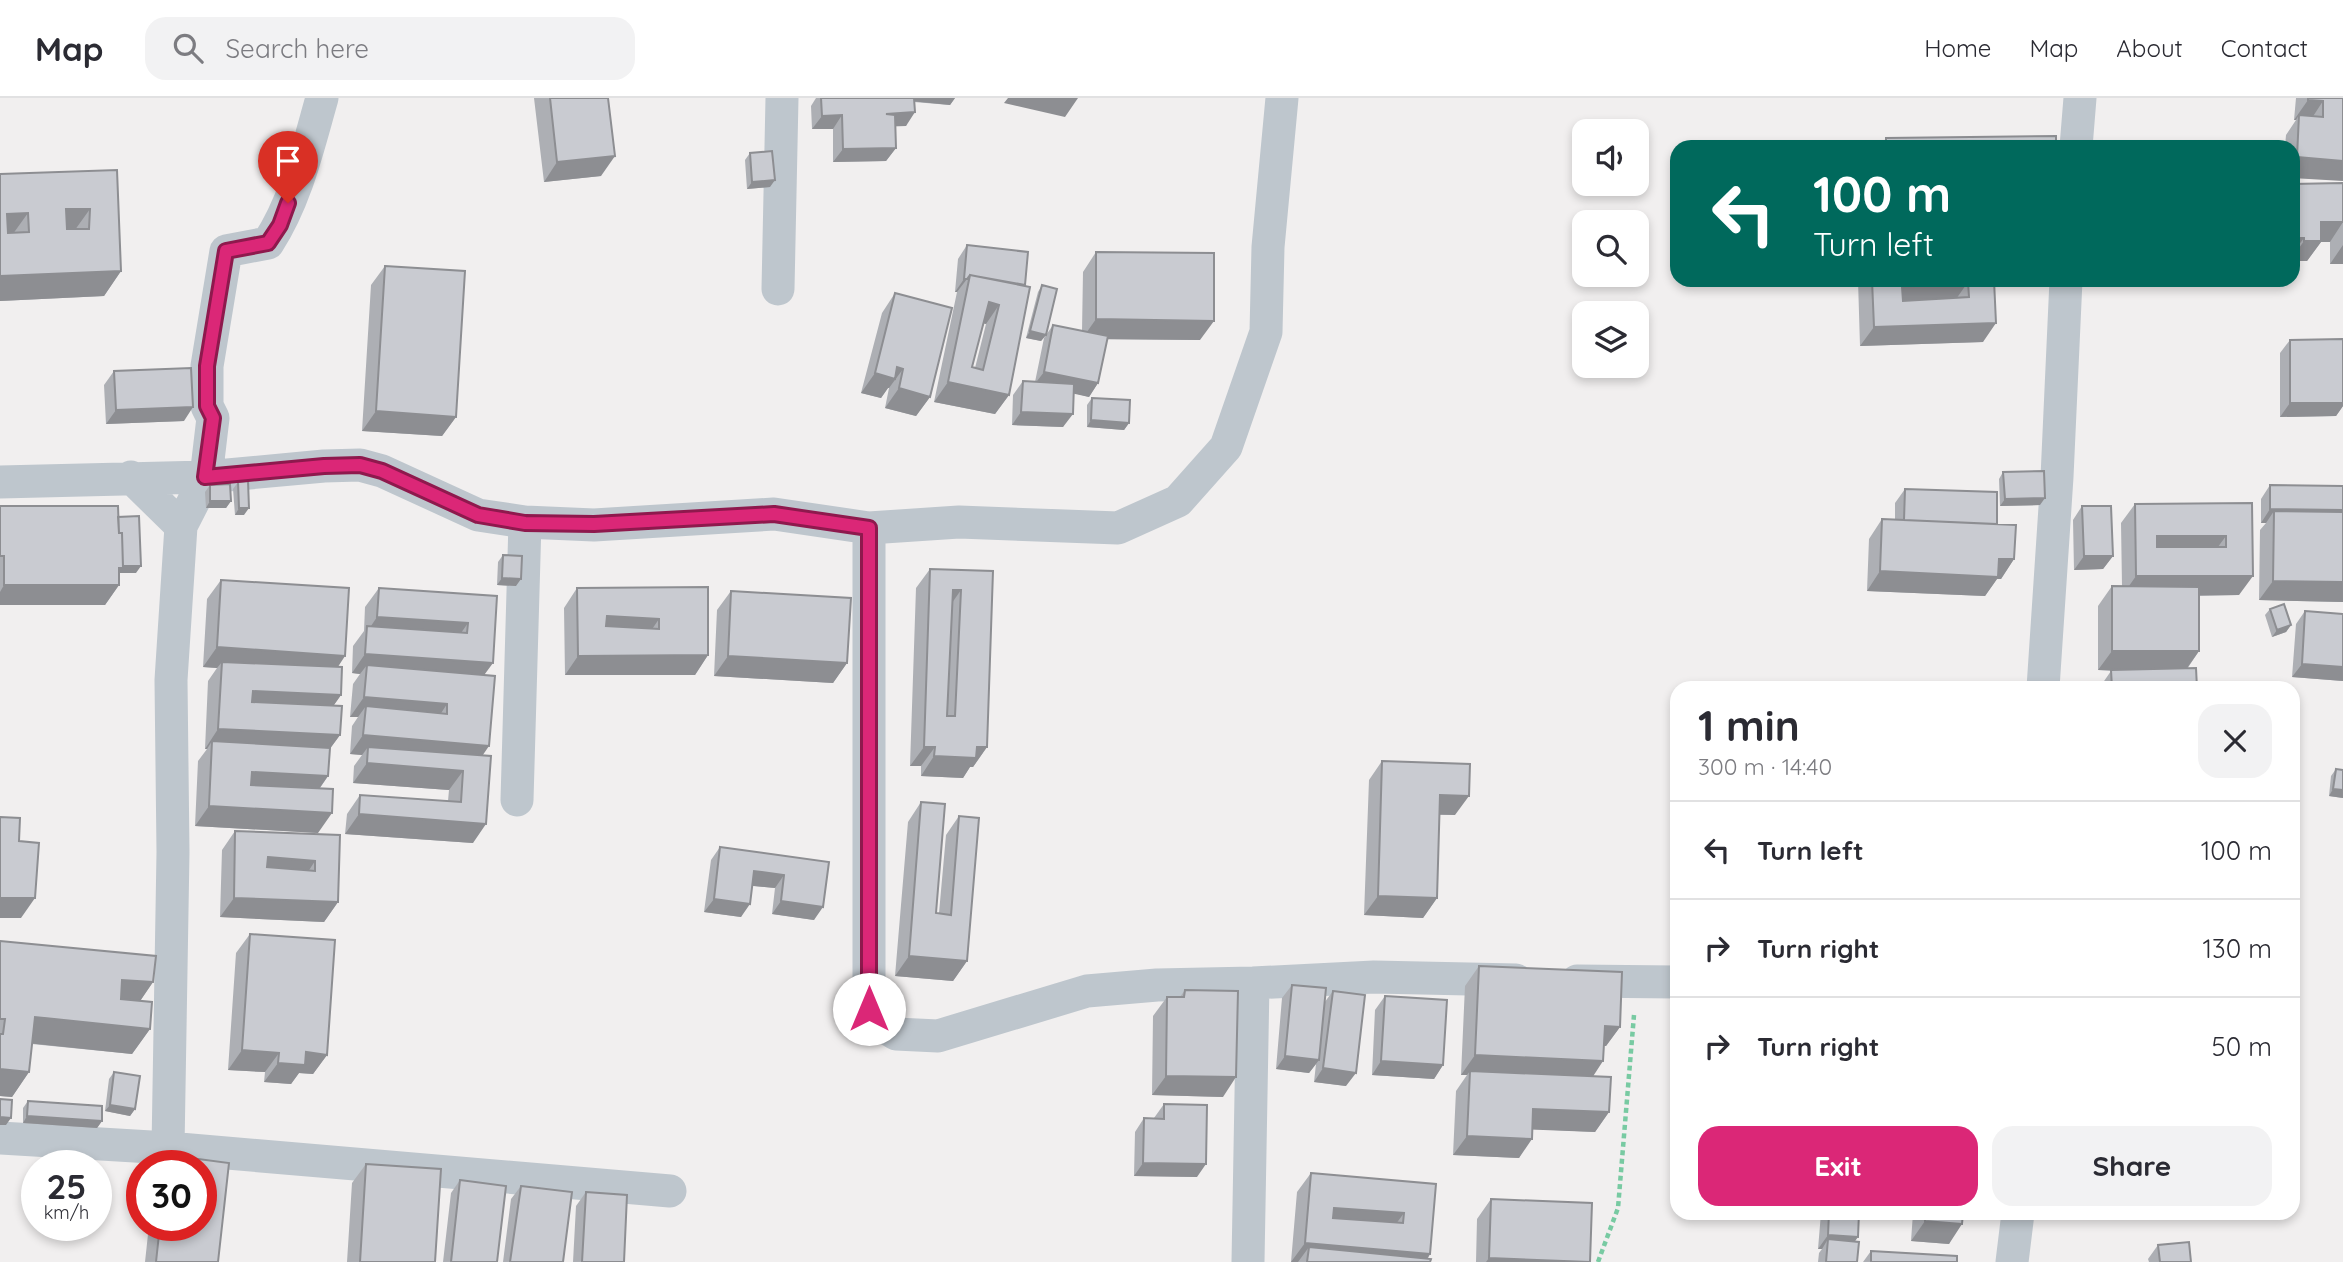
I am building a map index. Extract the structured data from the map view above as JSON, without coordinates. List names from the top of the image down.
{
  "page": {
    "header": "Map",
    "search": "Search here",
    "nav": [
      "Home",
      "Map",
      "About",
      "Contact"
    ],
    "turn": ["100 m", "Turn left"],
    "heading": ["1 min", "300 m · 14:40"],
    "list": [
      {
        "name": "Turn left",
        "value": "100 m"
      },
      {
        "name": "Turn right",
        "value": "130 m"
      },
      {
        "name": "Turn right",
        "value": "50 m"
      }
    ],
    "buttons": ["Exit", "Share"],
    "speed": "25 km/h",
    "limit": "30"
  }
}
